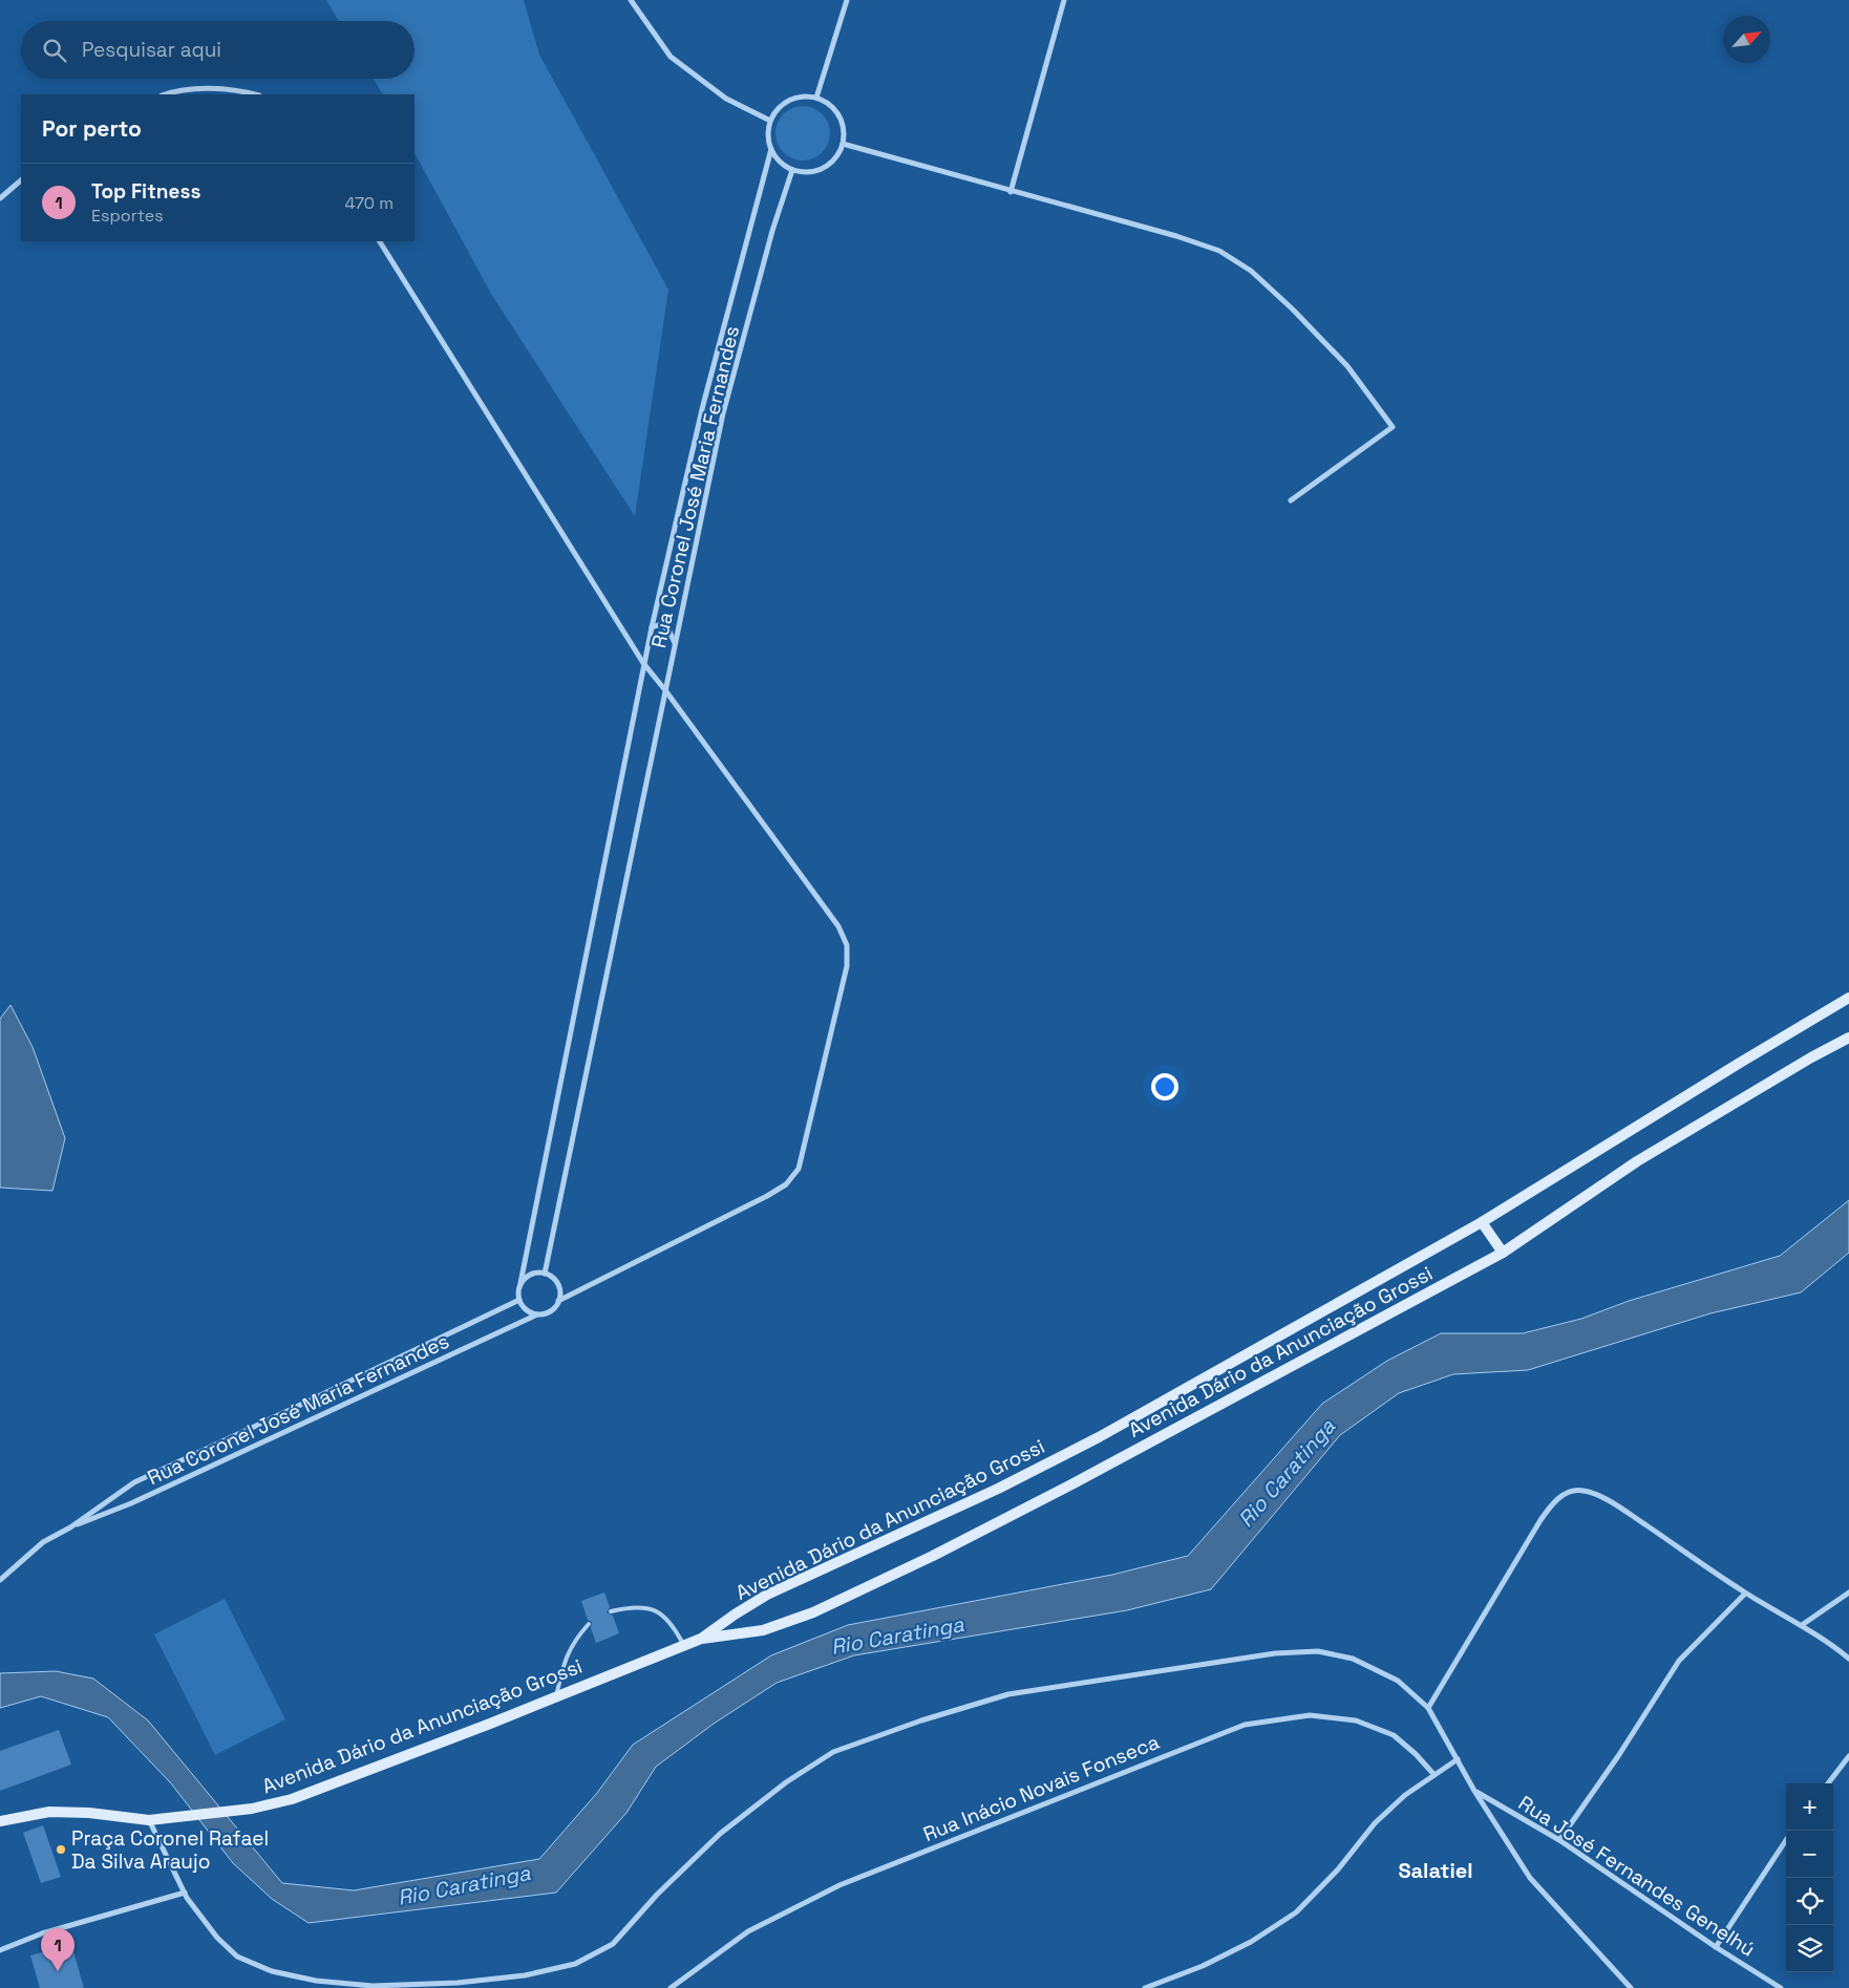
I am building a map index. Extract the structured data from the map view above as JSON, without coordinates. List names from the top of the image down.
{
  "streets": {
    "main road": ["Avenida Dário da Anunciação Grossi"],
    "street": ["Rua Coronel José Maria Fernandes", "Rua Inácio Novais Fonseca", "Rua José Fernandes Genelhú"]
  },
  "districts": ["Salatiel"],
  "water": ["Rio Caratinga"],
  "places": ["Praça Coronel Rafael Da Silva Araujo"],
  "north": "top right",
  "page": {
    "search": "Pesquisar aqui",
    "heading": "Por perto",
    "list": [
      {
        "mark": "1",
        "name": "Top Fitness",
        "note": "Esportes",
        "value": "470 m"
      }
    ],
    "map_buttons": ["+", "−"],
    "pins": "1"
  }
}
